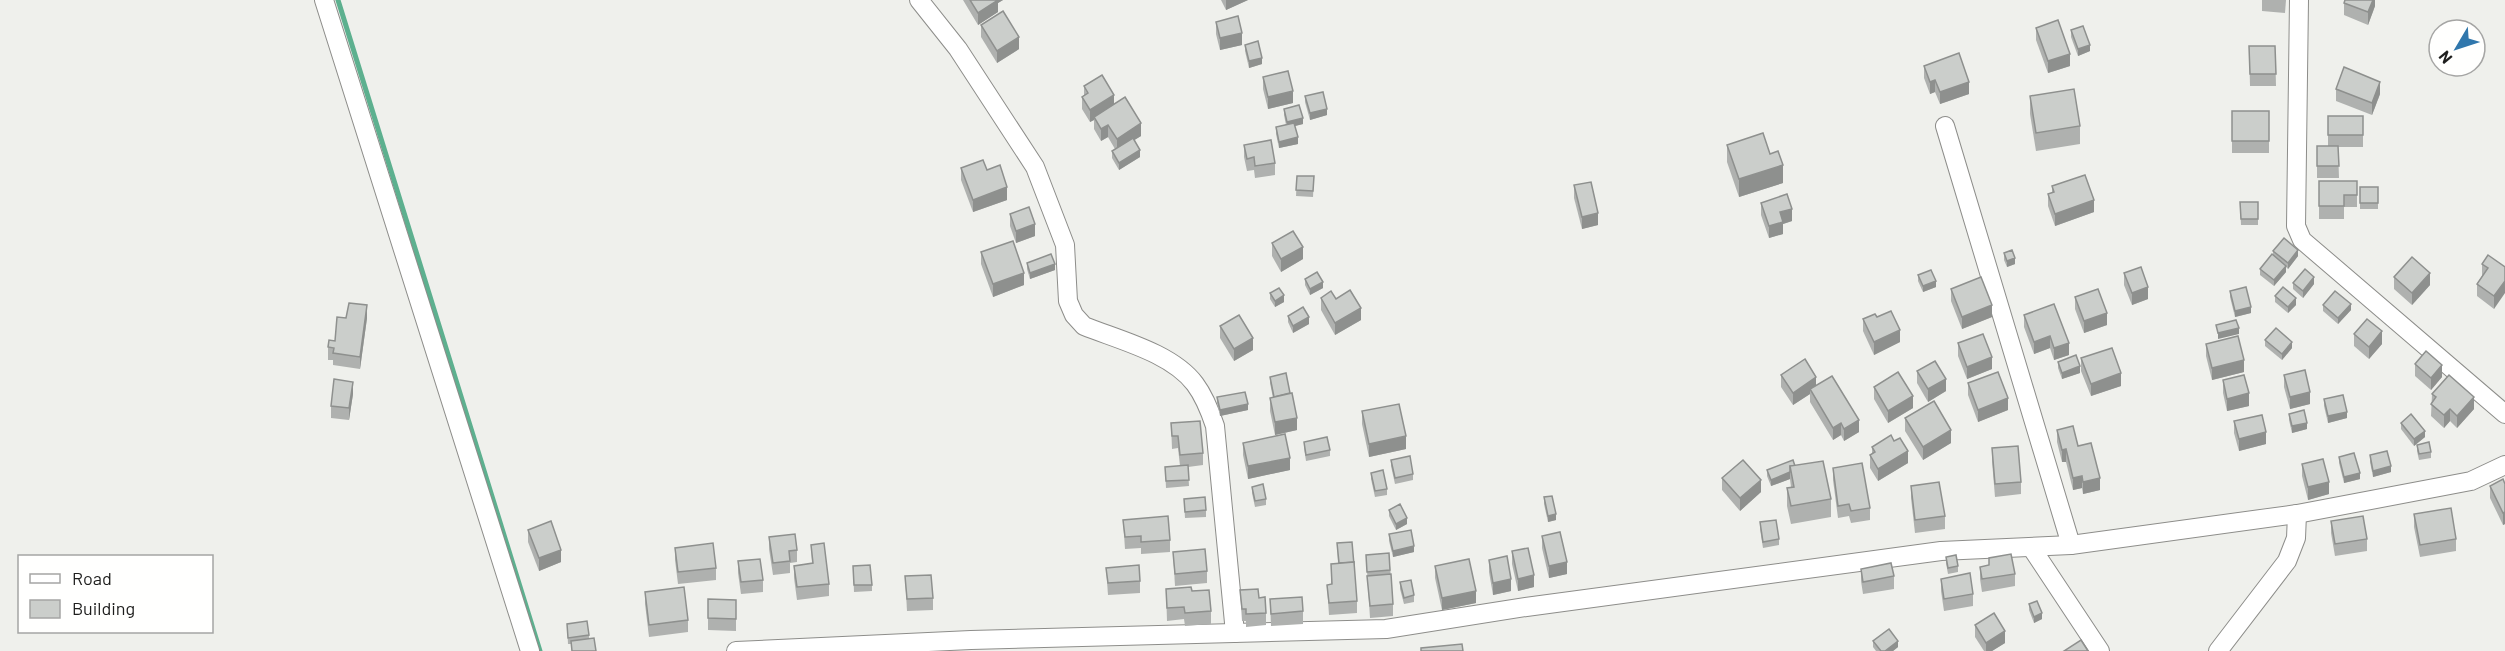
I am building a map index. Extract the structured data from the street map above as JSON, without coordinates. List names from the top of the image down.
{
  "legend": ["Road", "Building"],
  "north": "bottom left"
}
